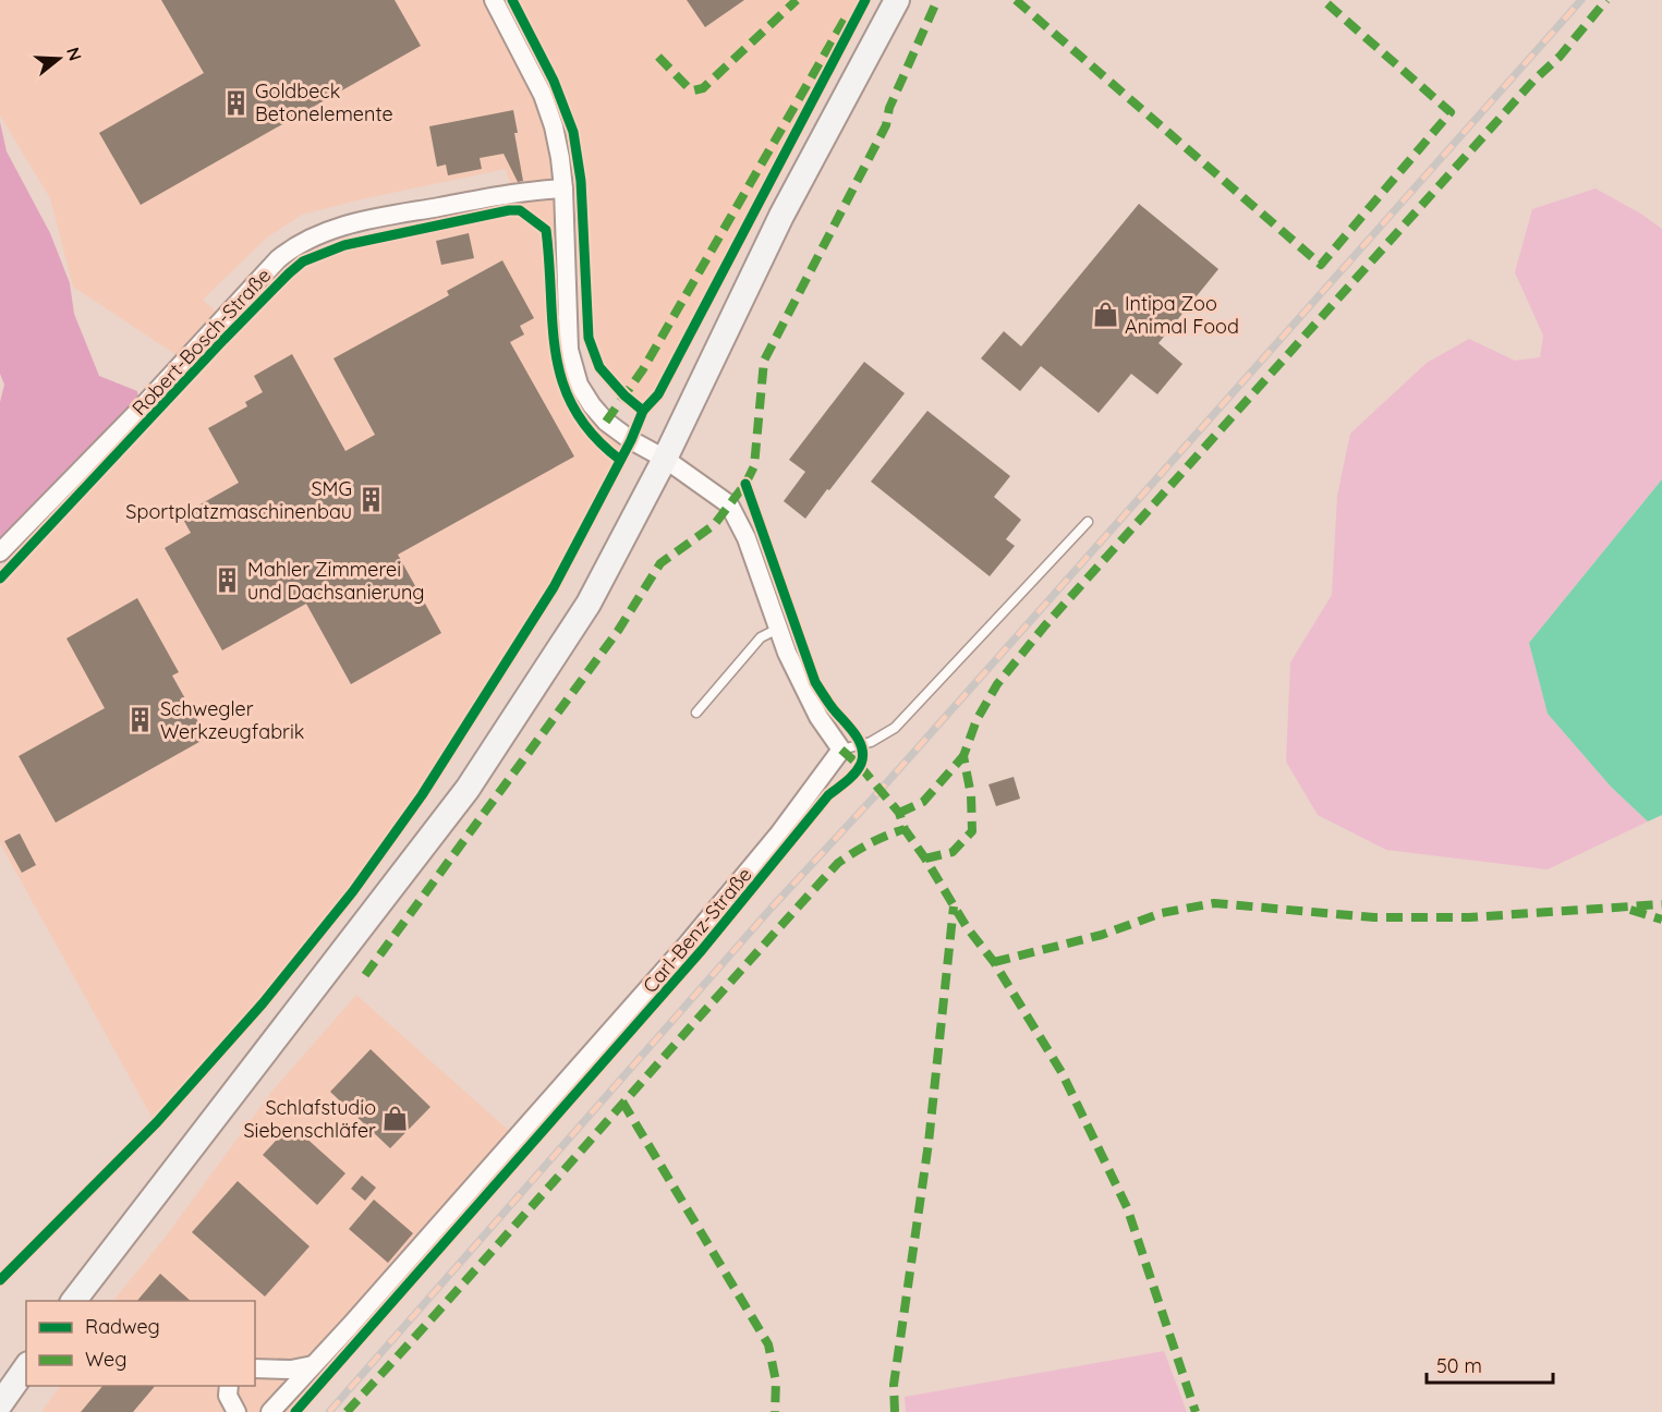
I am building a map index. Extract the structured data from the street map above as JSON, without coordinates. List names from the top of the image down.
{
  "streets": {
    "street": ["Robert-Bosch-Straße", "Carl-Benz-Straße"]
  },
  "places": {
    "building": [
      "Goldbeck Betonelemente",
      "SMG Sportplatzmaschinenbau",
      "Mahler Zimmerei und Dachsanierung",
      "Schwegler Werkzeugfabrik"
    ],
    "shop": ["Intipa Zoo Animal Food", "Schlafstudio Siebenschläfer"]
  },
  "legend": ["Radweg", "Weg"],
  "scale_bar": "50 m",
  "north": "right"
}
